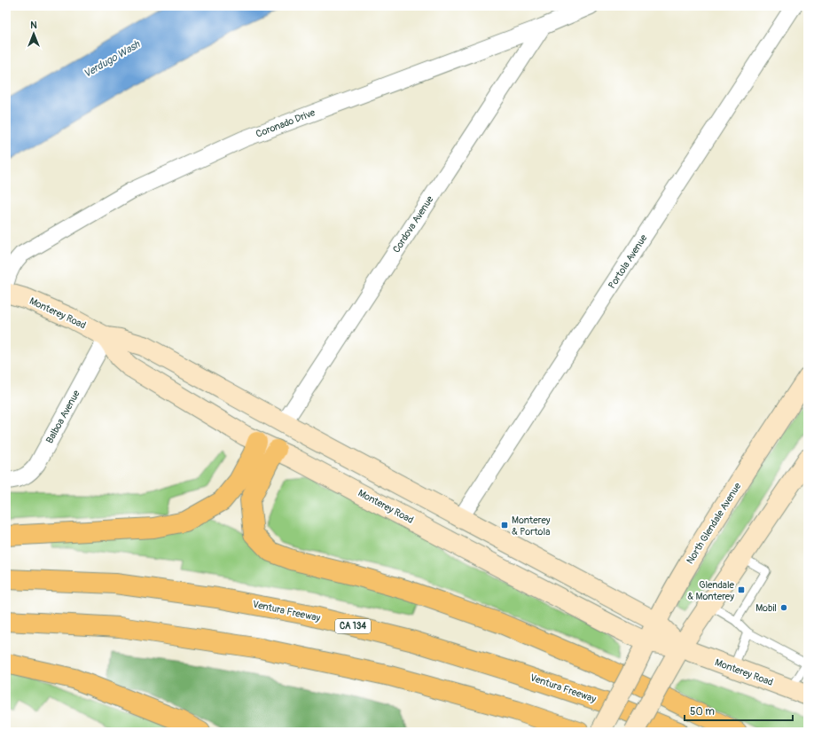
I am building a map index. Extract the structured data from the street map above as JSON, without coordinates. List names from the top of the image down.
{
  "streets": {
    "highway": ["Ventura Freeway", "CA 134"],
    "main road": ["Monterey Road", "North Glendale Avenue"],
    "street": [
      "Coronado Drive",
      "Cordova Avenue",
      "Portola Avenue",
      "Balboa Avenue"
    ]
  },
  "crossings": [
    ["Coronado Drive", "Cordova Avenue"],
    ["Cordova Avenue", "Monterey Road"],
    ["Portola Avenue", "Monterey Road"],
    ["Monterey Road", "Balboa Avenue"],
    ["Monterey Road", "North Glendale Avenue"]
  ],
  "water": ["Verdugo Wash"],
  "places": {
    "transit": ["Monterey & Portola", "Glendale & Monterey"],
    "other": ["Mobil"]
  },
  "scale_bar": "50 m",
  "north": "top"
}
